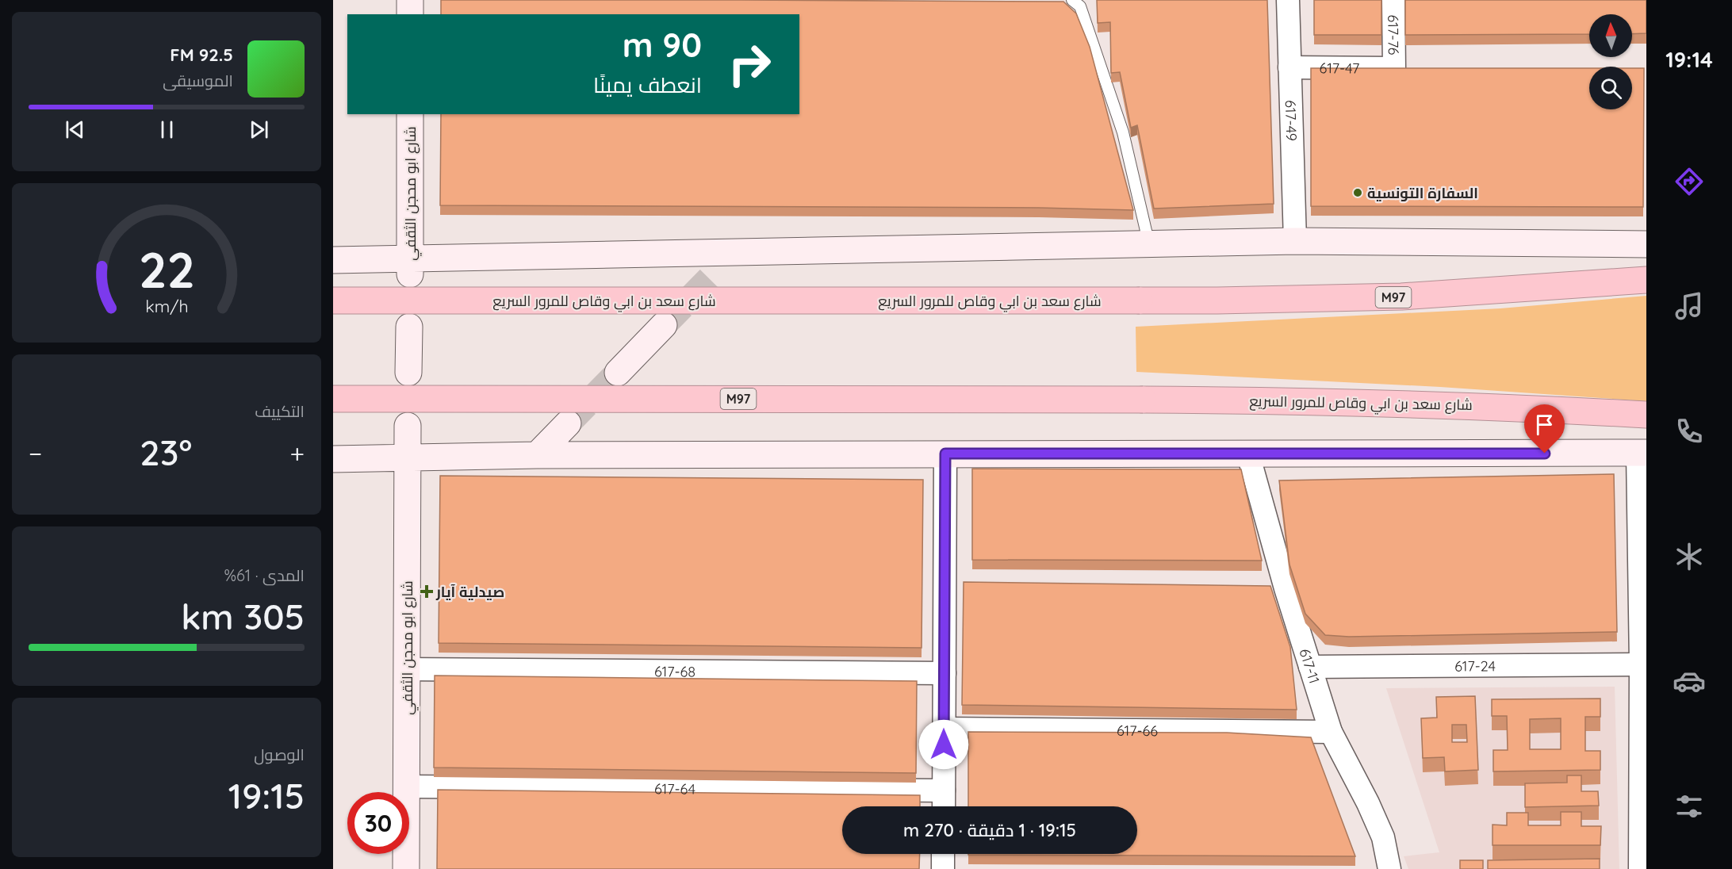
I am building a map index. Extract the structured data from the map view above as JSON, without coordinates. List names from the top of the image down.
{
  "streets": {
    "highway": ["M97", "شارع سعد بن ابي وقاص للمرور السريع"],
    "street": [
      "617-76",
      "617-47",
      "617-49",
      "شارع ابو محجن الثقفي",
      "617-11",
      "617-24",
      "617-68",
      "617-66",
      "617-64"
    ]
  },
  "crossings": [
    ["617-76", "617-47"],
    ["617-47", "617-49"],
    ["شارع ابو محجن الثقفي", "617-68"],
    ["شارع ابو محجن الثقفي", "617-64"],
    ["617-11", "617-24"],
    ["617-11", "617-66"]
  ],
  "places": {
    "other": ["السفارة التونسية"],
    "health": ["صيدلية آيار"]
  },
  "north": "top",
  "page": {
    "tabs": "19:14",
    "turn": ["90 m", "انعطف يمينًا"],
    "song": ["92.5 FM", "الموسيقى"],
    "tile": [
      "التكييف",
      ["المدى · 61%", "305 km"],
      ["الوصول", "19:15"]
    ],
    "heat": ["−", "23°", "+"],
    "limit": "30",
    "trip": "19:15 · 1 دقيقة · 270 m",
    "gauge": ["22", "km/h"]
  }
}
